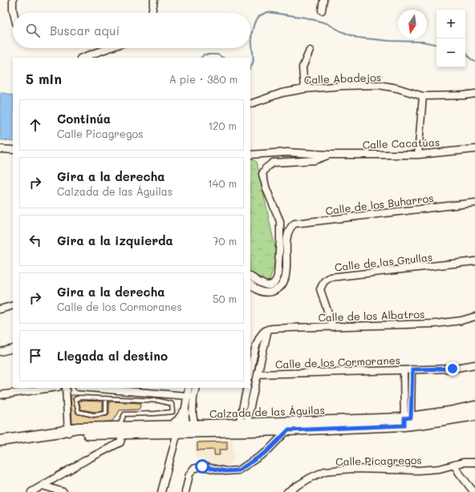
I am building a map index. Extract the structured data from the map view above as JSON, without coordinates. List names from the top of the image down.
{
  "streets": {
    "main road": ["Calzada de las Águilas"],
    "street": [
      "Calle Abadejos",
      "Calle Cacatúas",
      "Calle de los Buharros",
      "Calle de las Grullas",
      "Calle de los Albatros",
      "Calle de los Cormoranes",
      "Calle Picagregos"
    ]
  },
  "crossings": [
    ["Calle de las Grullas", "Calle de los Albatros"]
  ],
  "north": "bottom",
  "page": {
    "map_buttons": ["+", "−"],
    "search": "Buscar aquí",
    "heading": ["5 min", "A pie · 380 m"],
    "list": [
      ["Continúa", "Calle Picagregos", "120 m"],
      ["Gira a la derecha", "Calzada de las Águilas", "140 m"],
      ["Gira a la izquierda", "70 m"],
      ["Gira a la derecha", "Calle de los Cormoranes", "50 m"],
      "Llegada al destino"
    ]
  }
}
